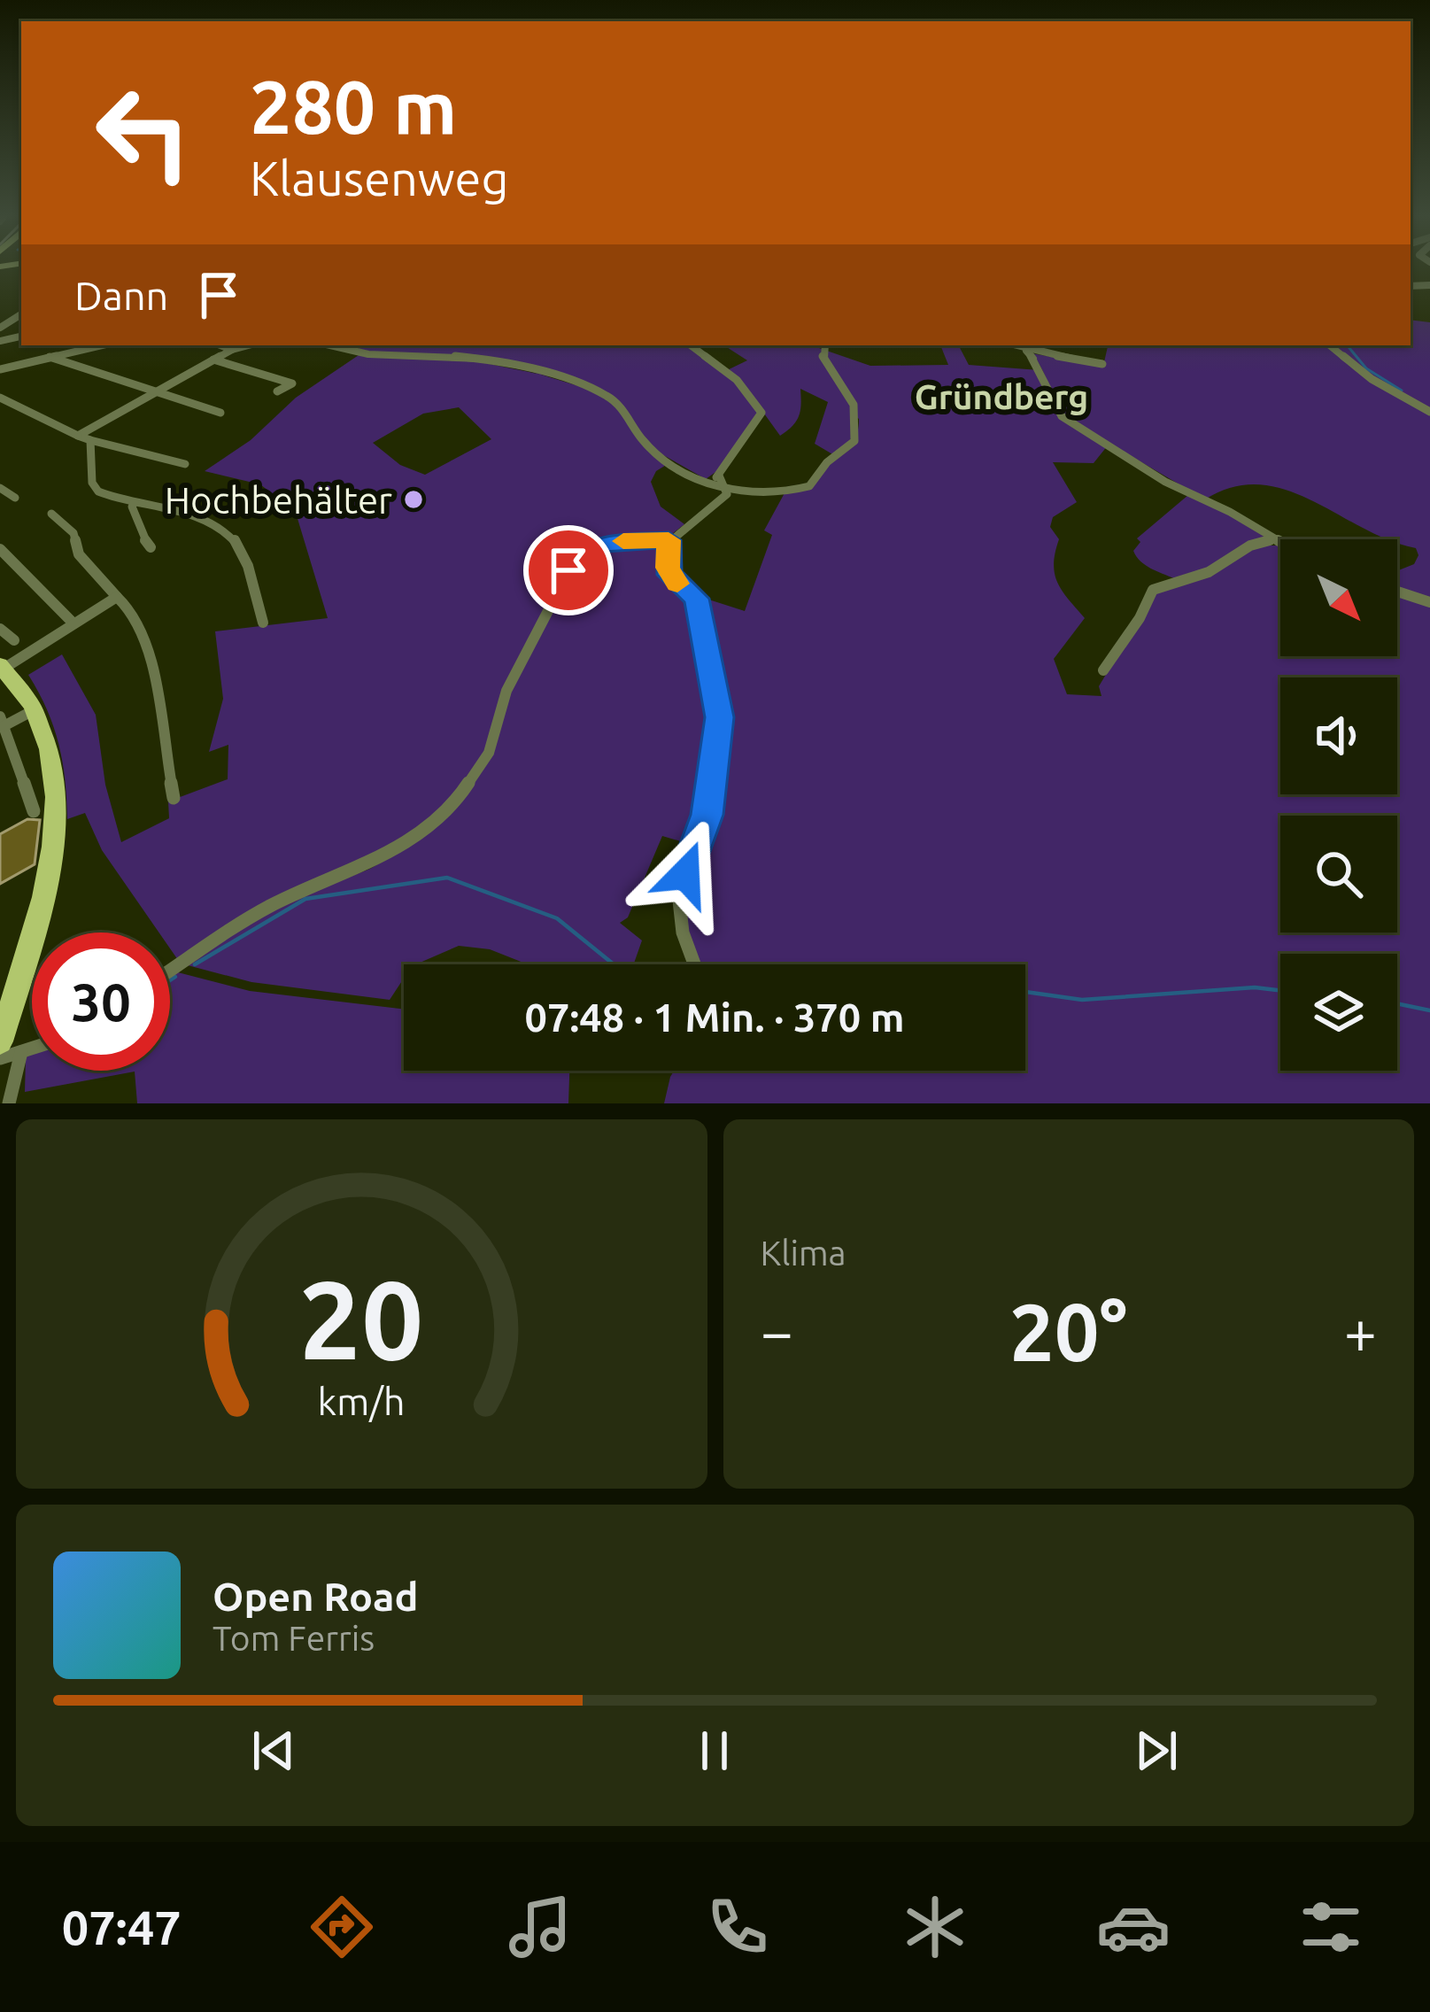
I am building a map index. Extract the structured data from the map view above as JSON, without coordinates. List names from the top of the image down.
{
  "districts": ["Gründberg"],
  "places": ["Hochbehälter"],
  "north": "bottom right",
  "page": {
    "turn": ["280 m", "Klausenweg"],
    "then": "Dann",
    "limit": "30",
    "trip": "07:48 · 1 Min. · 370 m",
    "tile": "Klima",
    "heat": ["−", "20°", "+"],
    "song": ["Open Road", "Tom Ferris"],
    "tabs": "07:47",
    "gauge": ["20", "km/h"]
  }
}
